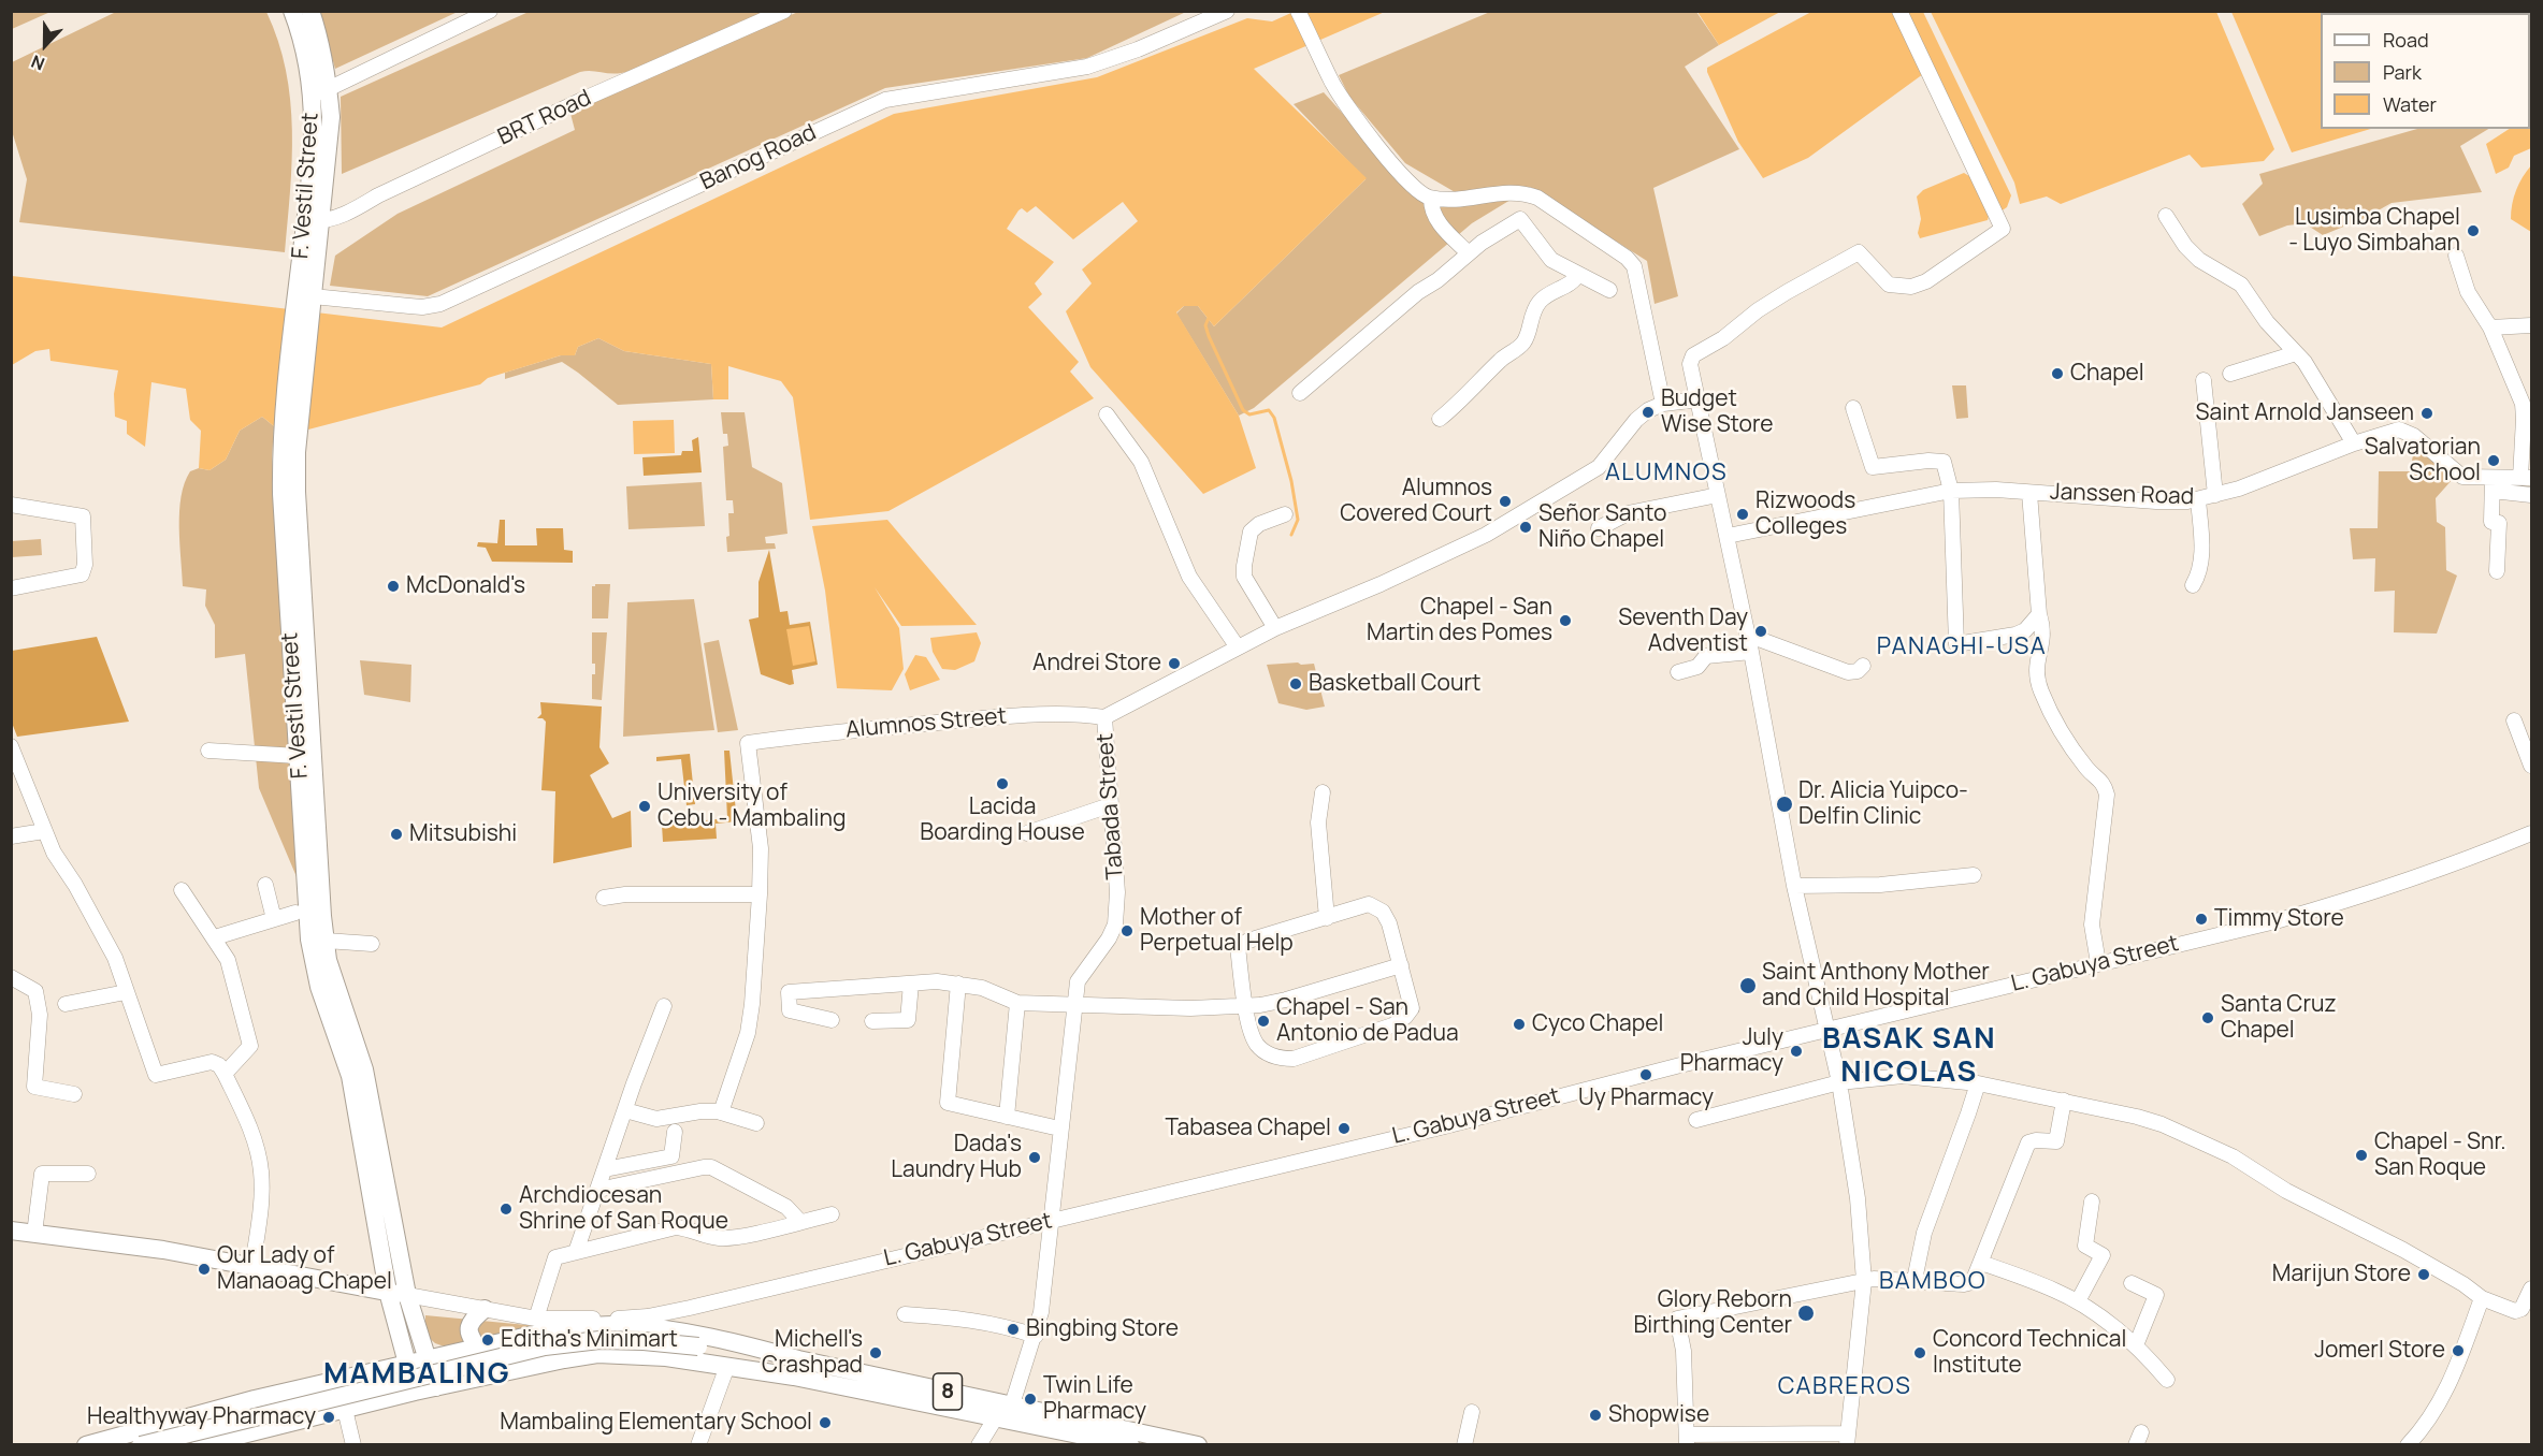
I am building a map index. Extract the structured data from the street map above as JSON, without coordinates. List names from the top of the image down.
{
  "streets": {
    "main road": ["F. Vestil Street", "8"],
    "street": [
      "BRT Road",
      "Banog Road",
      "Janssen Road",
      "Alumnos Street",
      "Tabada Street",
      "L. Gabuya Street"
    ]
  },
  "crossings": [
    ["BRT Road", "F. Vestil Street"],
    ["Banog Road", "F. Vestil Street"],
    ["F. Vestil Street", "L. Gabuya Street"],
    ["F. Vestil Street", "8"],
    ["Alumnos Street", "Tabada Street"],
    ["Tabada Street", "L. Gabuya Street"],
    ["Tabada Street", "8"]
  ],
  "districts": [
    "ALUMNOS",
    "PANAGHI-USA",
    "BASAK SAN NICOLAS",
    "BAMBOO",
    "MAMBALING",
    "CABREROS"
  ],
  "places": [
    "Lusimba Chapel - Luyo Simbahan",
    "Chapel",
    "Budget Wise Store",
    "Saint Arnold Janseen",
    "Salvatorian School",
    "Alumnos Covered Court",
    "Rizwoods Colleges",
    "Señor Santo Niño Chapel",
    "McDonald's",
    "Chapel - San Martin des Pomes",
    "Seventh Day Adventist",
    "Andrei Store",
    "Basketball Court",
    "Lacida Boarding House",
    "Dr. Alicia Yuipco- Delfin Clinic",
    "University of Cebu - Mambaling",
    "Mitsubishi",
    "Timmy Store",
    "Mother of Perpetual Help",
    "Saint Anthony Mother and Child Hospital",
    "Santa Cruz Chapel",
    "Chapel - San Antonio de Padua",
    "Cyco Chapel",
    "July Pharmacy",
    "Uy Pharmacy",
    "Tabasea Chapel",
    "Chapel - Snr. San Roque",
    "Dada's Laundry Hub",
    "Archdiocesan Shrine of San Roque",
    "Our Lady of Manaoag Chapel",
    "Marijun Store",
    "Glory Reborn Birthing Center",
    "Bingbing Store",
    "Editha's Minimart",
    "Jomerl Store",
    "Michell's Crashpad",
    "Concord Technical Institute",
    "Twin Life Pharmacy",
    "Shopwise",
    "Healthyway Pharmacy",
    "Mambaling Elementary School"
  ],
  "legend": ["Road", "Park", "Water"],
  "north": "bottom"
}
